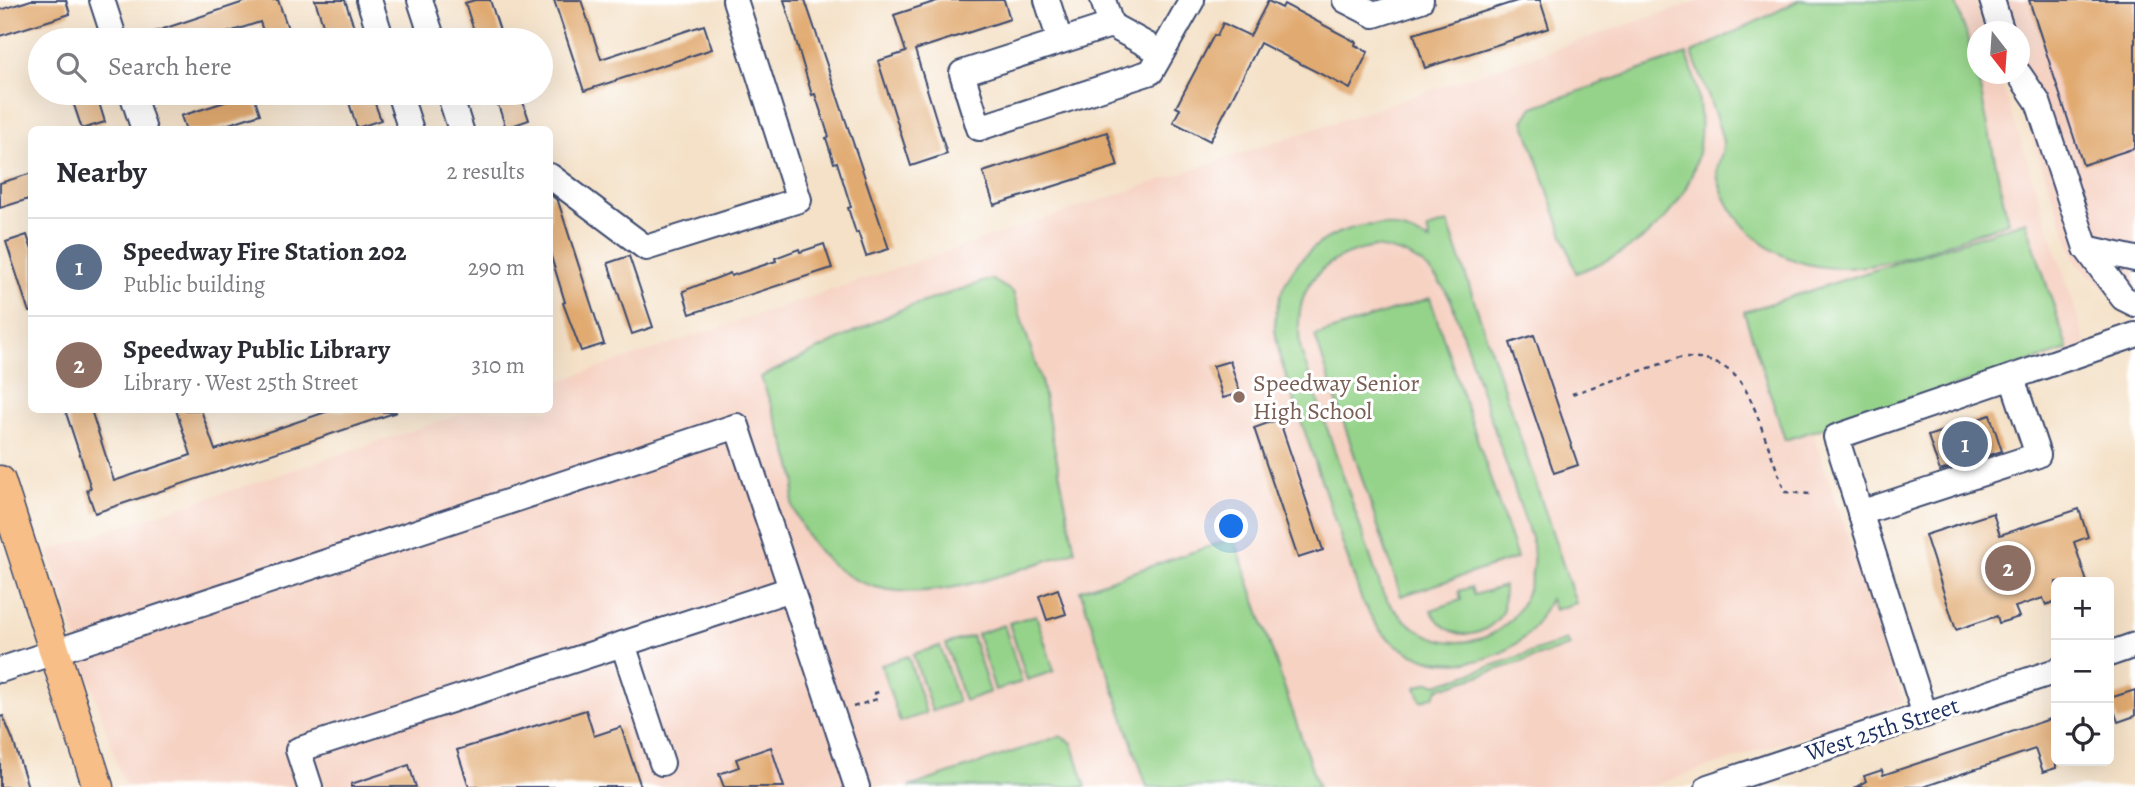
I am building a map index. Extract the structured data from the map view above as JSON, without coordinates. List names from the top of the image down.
{
  "streets": {
    "street": ["West 25th Street"]
  },
  "places": ["Speedway Senior High School"],
  "north": "bottom",
  "page": {
    "search": "Search here",
    "heading": ["Nearby", "2 results"],
    "list": [
      {
        "mark": "1",
        "name": "Speedway Fire Station 202",
        "note": "Public building",
        "value": "290 m"
      },
      {
        "mark": "2",
        "name": "Speedway Public Library",
        "note": "Library · West 25th Street",
        "value": "310 m"
      }
    ],
    "pins": ["1", "2"],
    "map_buttons": ["+", "−"]
  }
}
